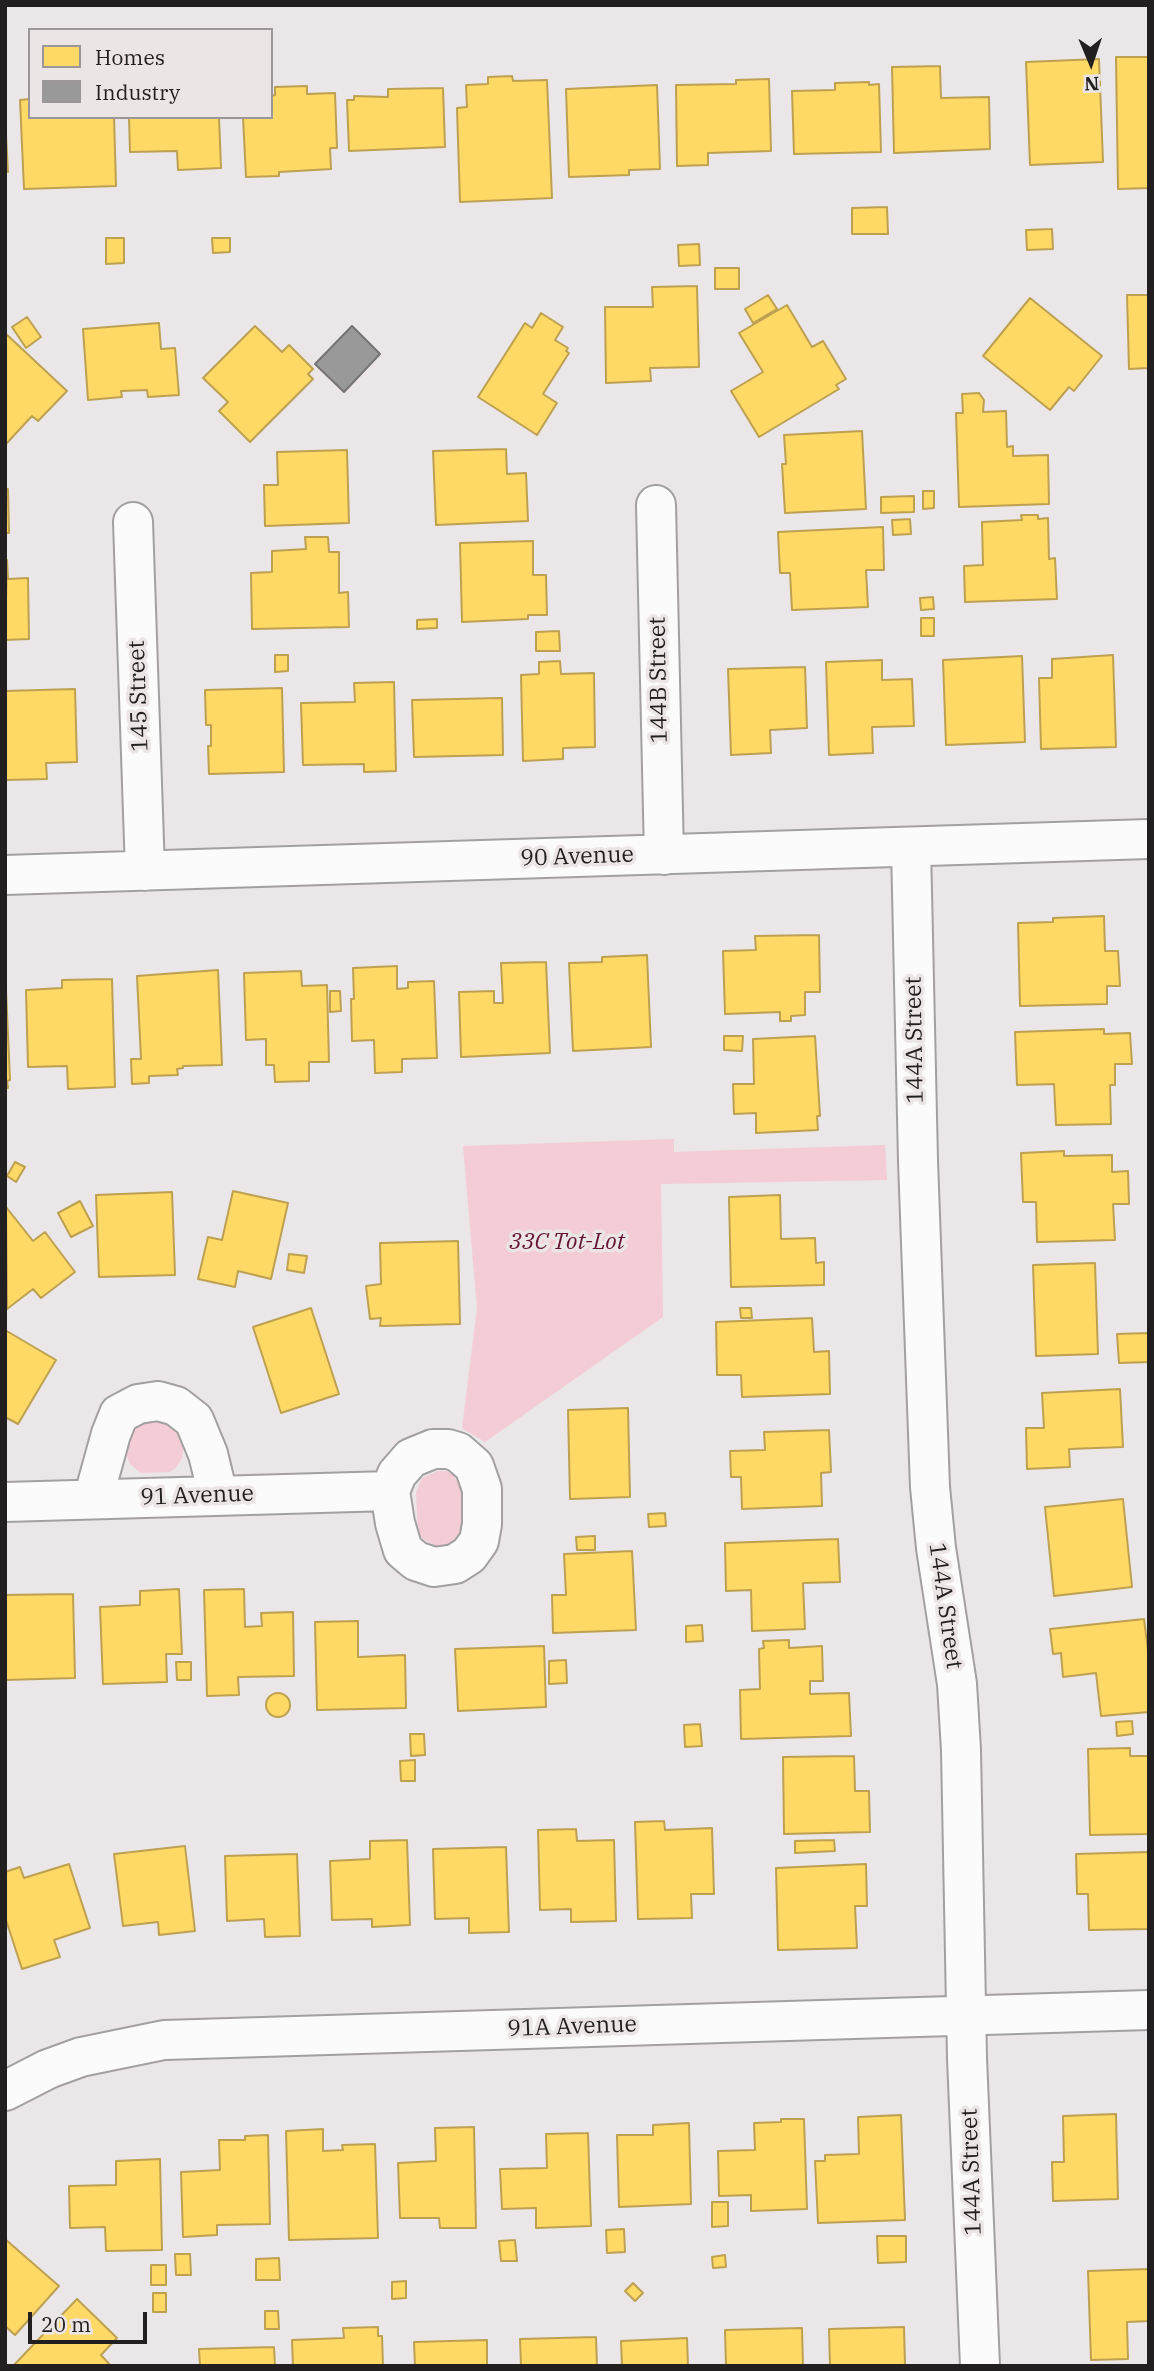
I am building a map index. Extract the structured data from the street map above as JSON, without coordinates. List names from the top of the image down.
{
  "streets": {
    "street": [
      "144B Street",
      "145 Street",
      "90 Avenue",
      "144A Street",
      "91 Avenue",
      "91A Avenue"
    ]
  },
  "crossings": [
    ["144B Street", "90 Avenue"],
    ["145 Street", "90 Avenue"],
    ["90 Avenue", "144A Street"],
    ["144A Street", "91A Avenue"]
  ],
  "parks": ["33C Tot-Lot"],
  "legend": ["Homes", "Industry"],
  "scale_bar": "20 m",
  "north": "bottom"
}
